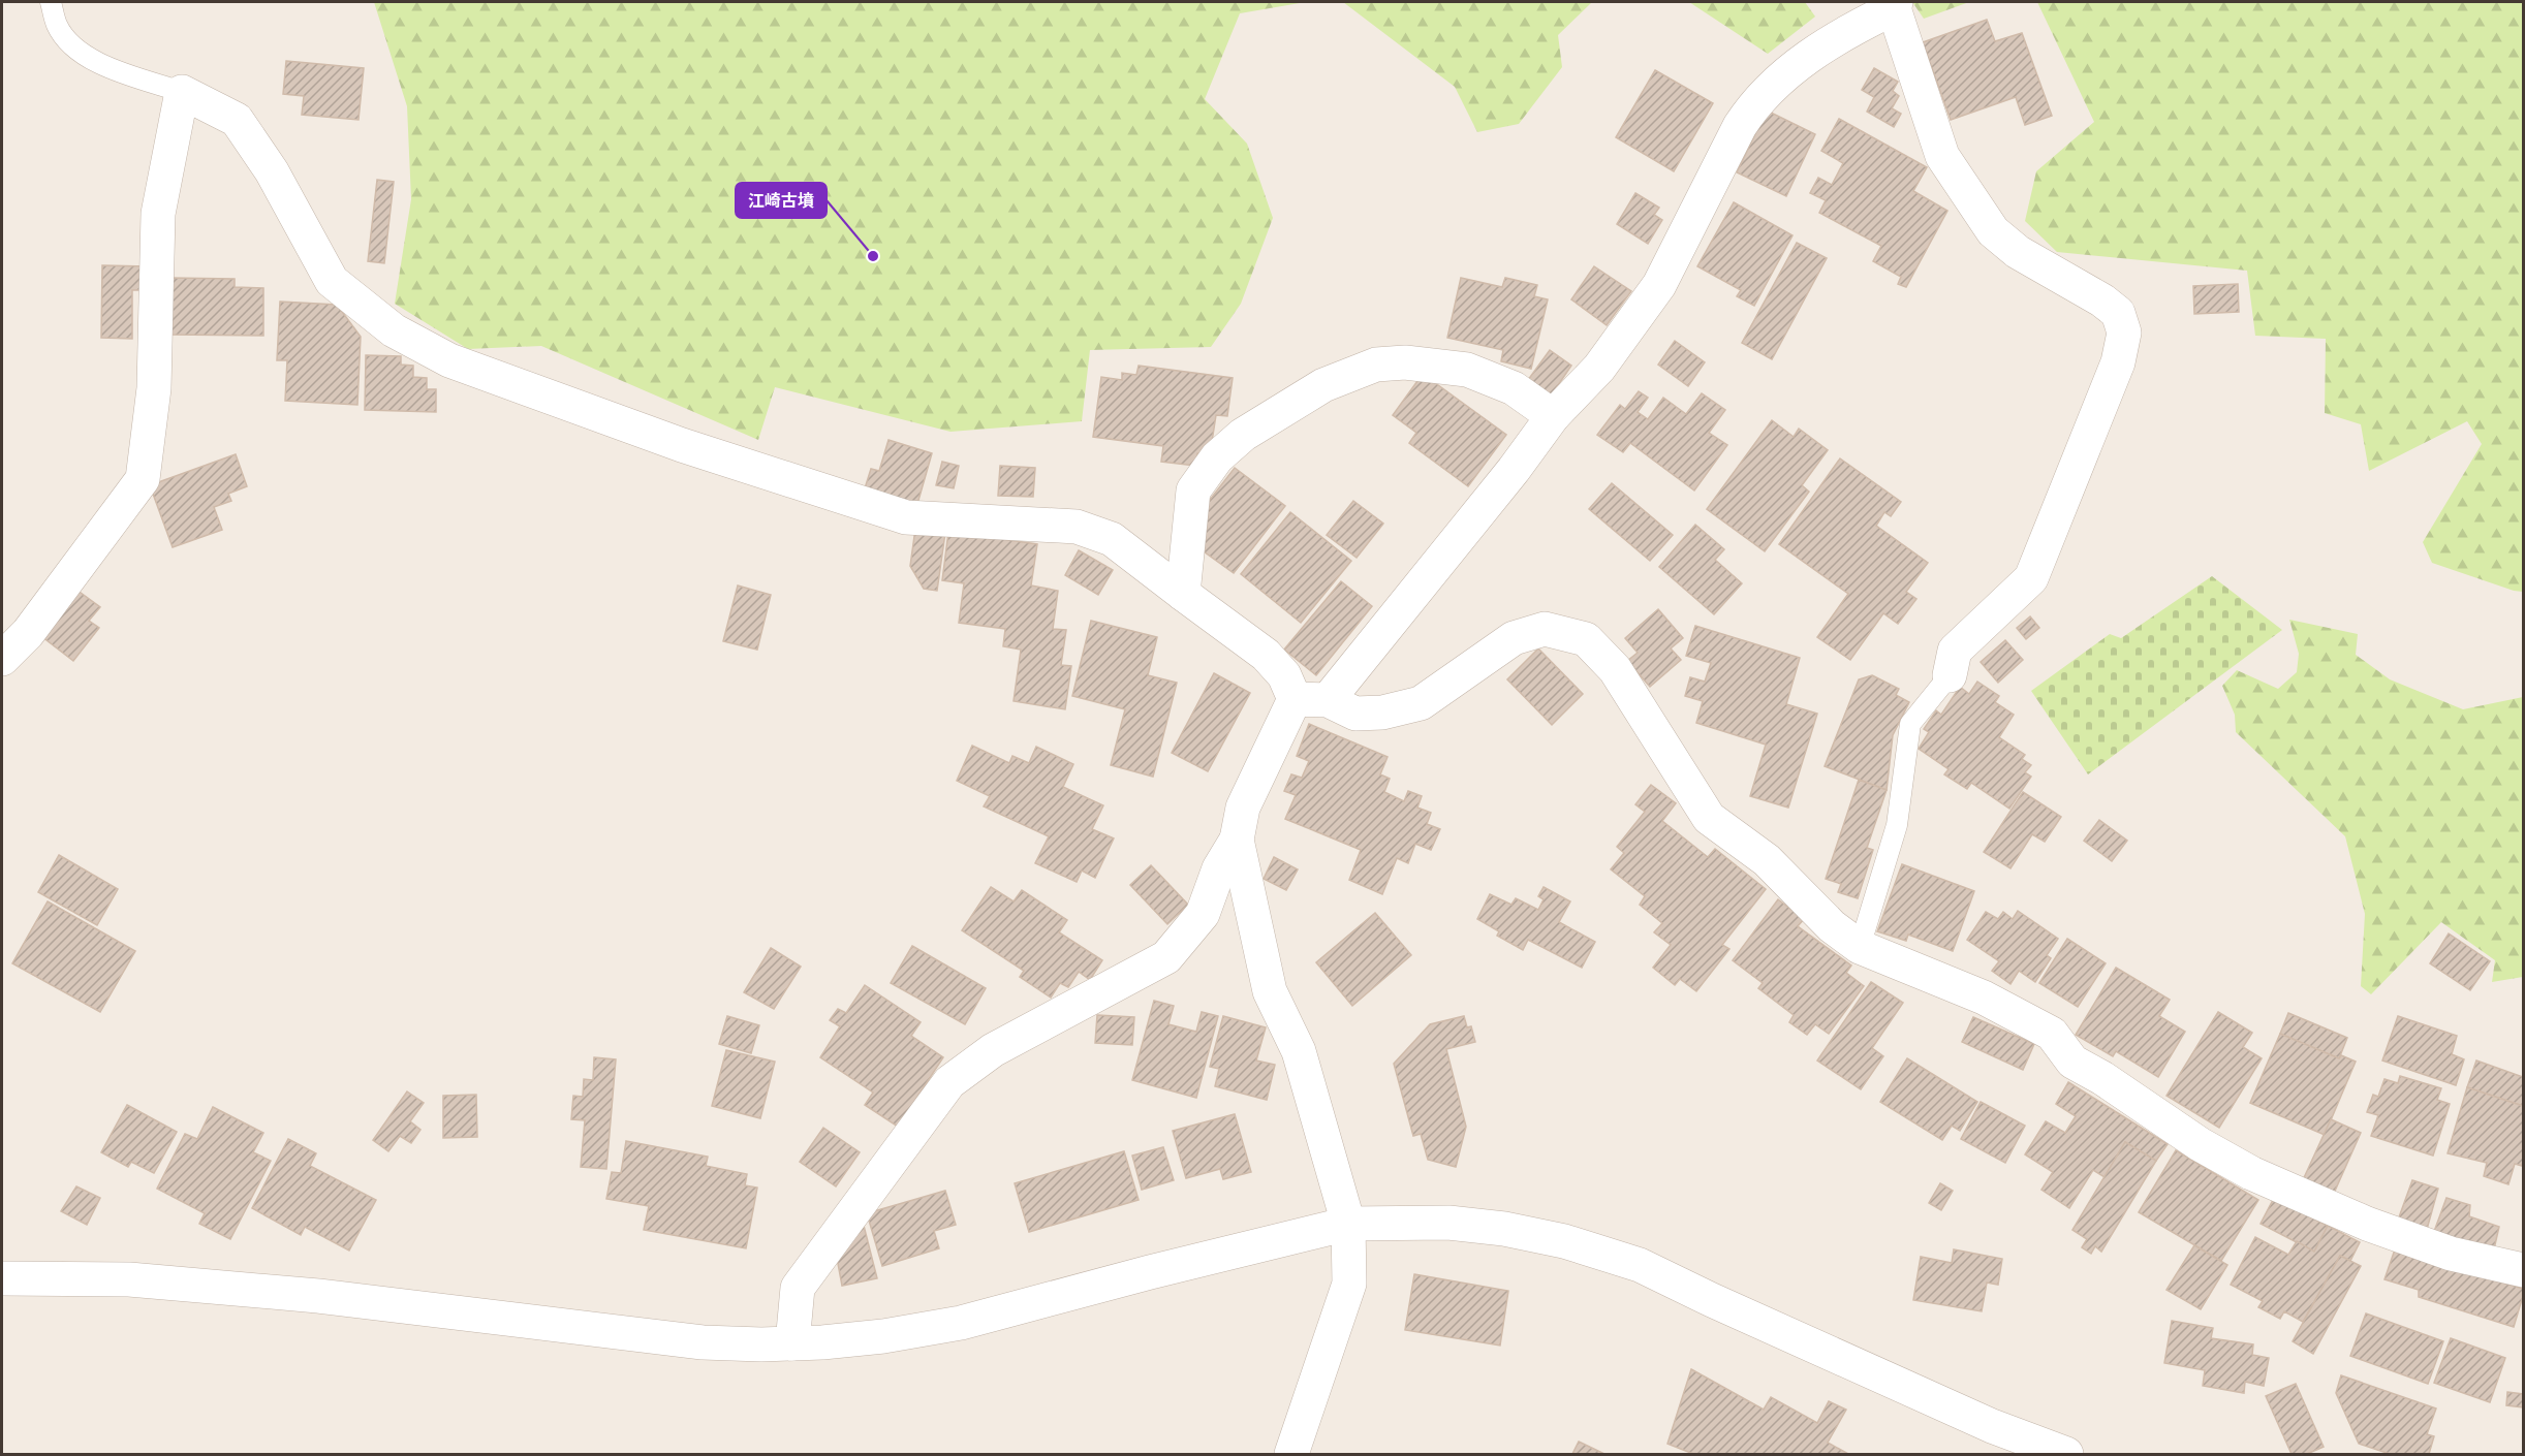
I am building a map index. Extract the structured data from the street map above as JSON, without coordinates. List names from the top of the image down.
{
  "places": ["江崎古墳"]
}
